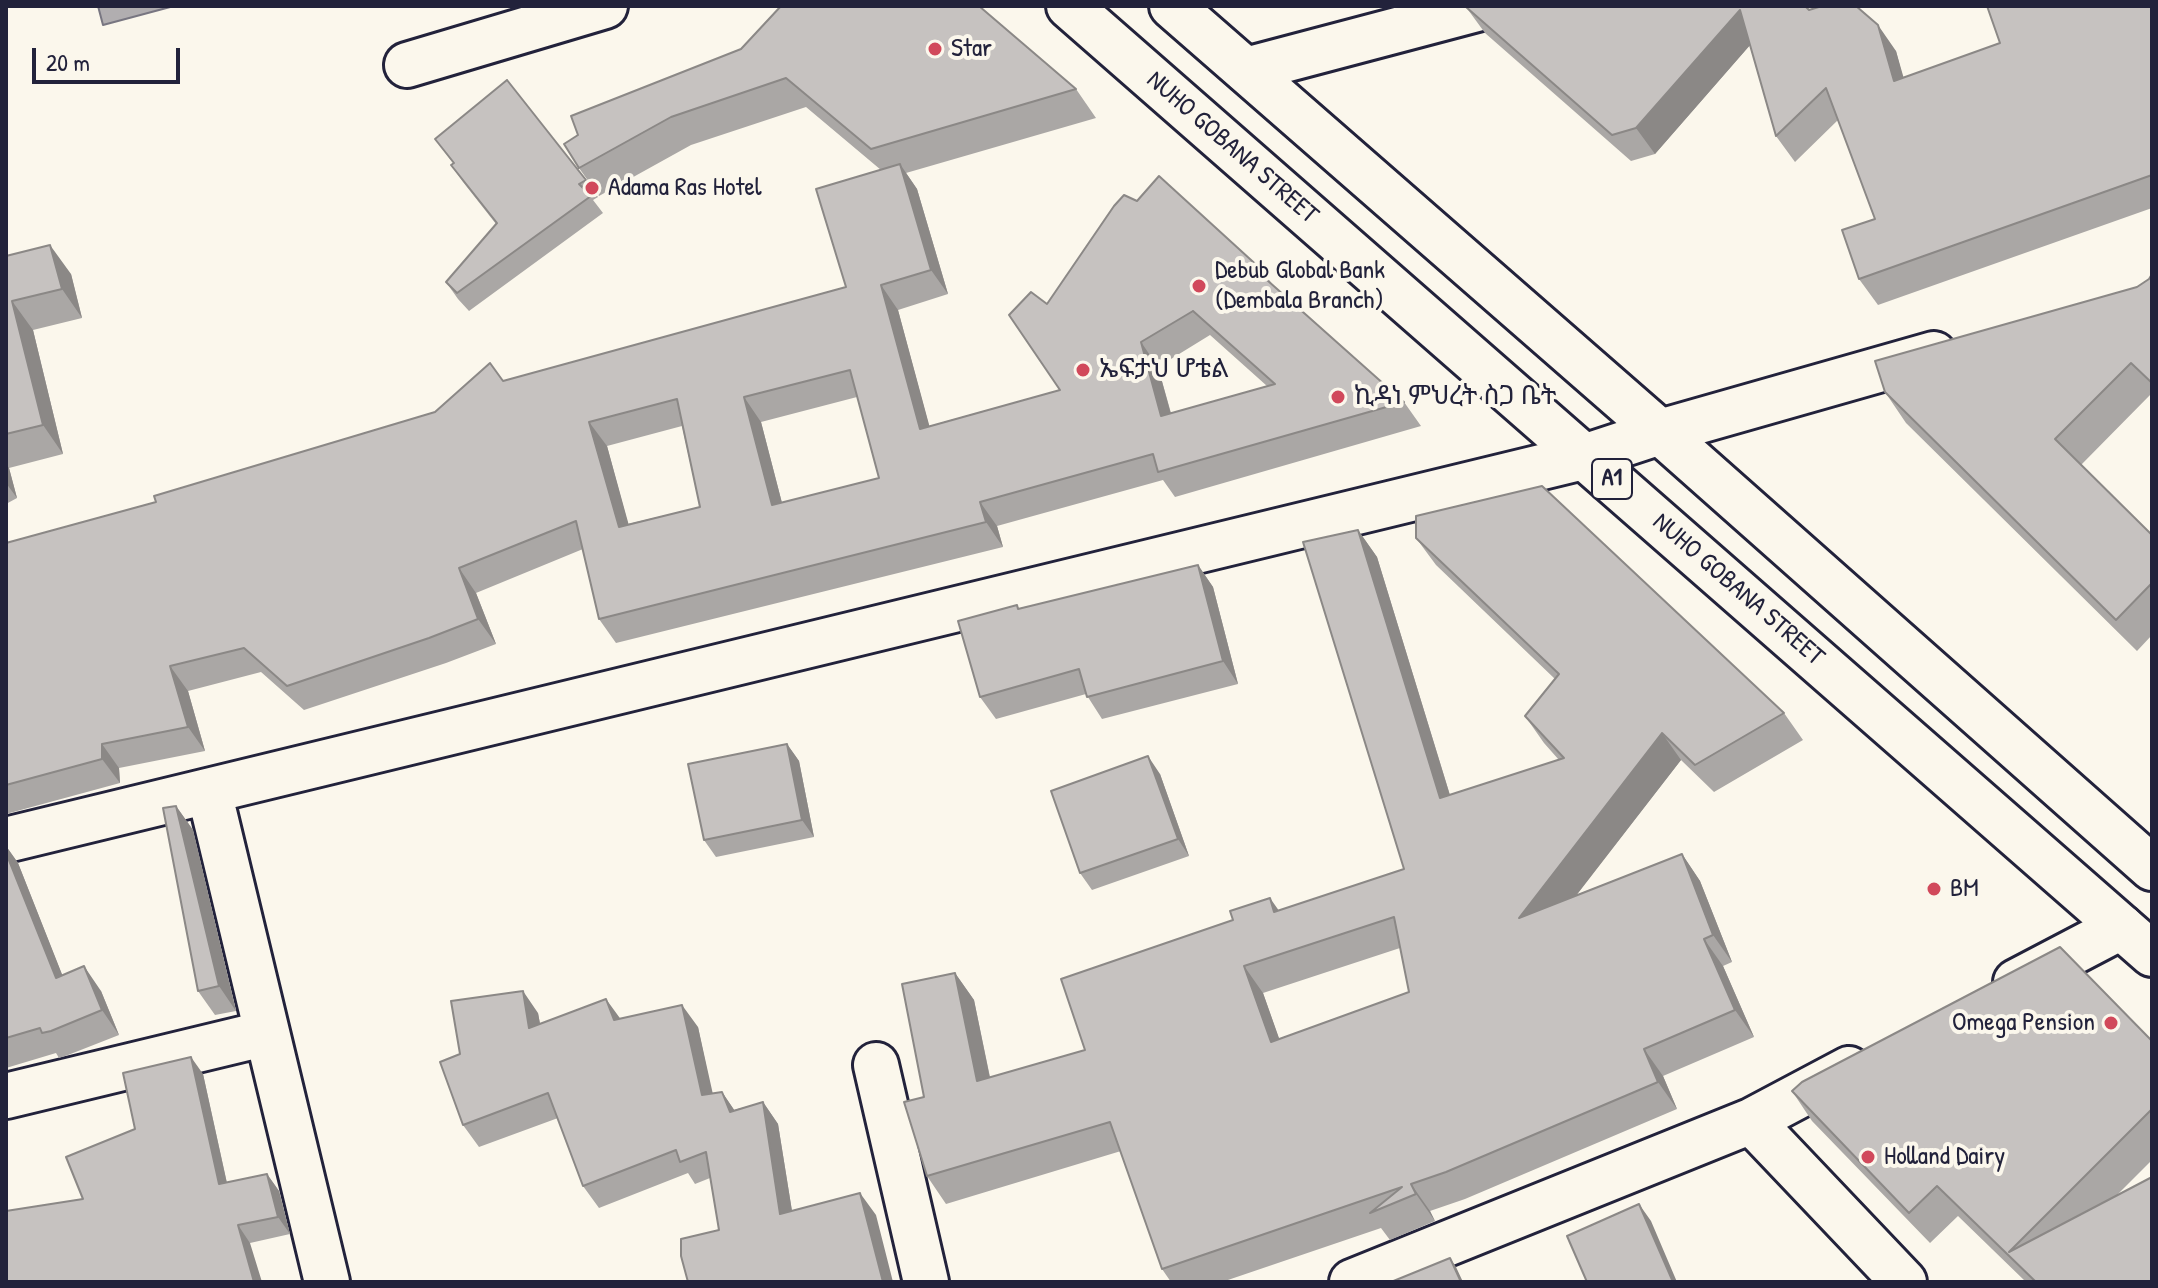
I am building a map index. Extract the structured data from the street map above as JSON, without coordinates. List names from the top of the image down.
{
  "streets": {
    "street": ["NUHO GOBANA STREET", "A1"]
  },
  "places": [
    "Star",
    "Adama Ras Hotel",
    "Debub Global Bank (Dembala Branch)",
    "ኤፍታህ ሆቴል",
    "ኪዳነ ምህረት ስጋ ቤት",
    "BM",
    "Omega Pension",
    "Holland Dairy"
  ],
  "scale_bar": "20 m"
}
